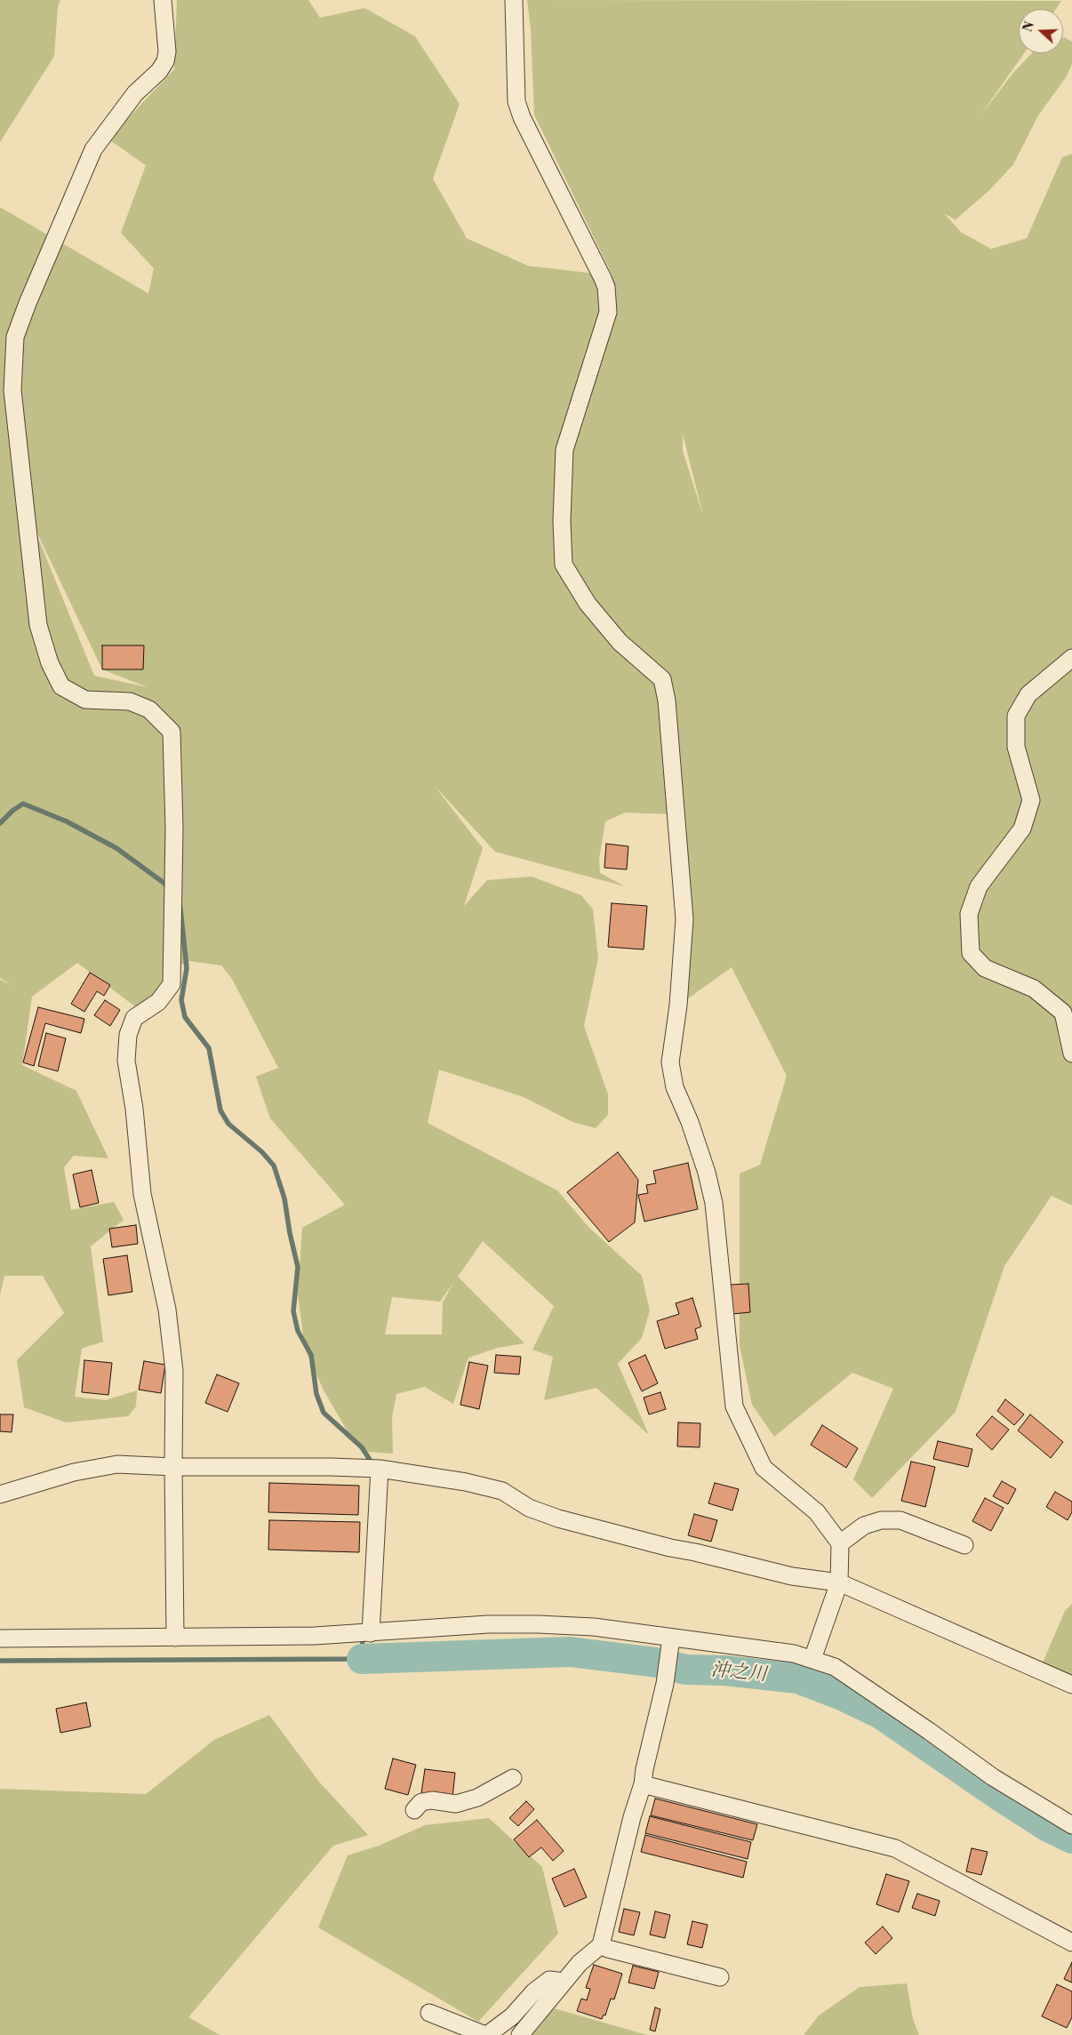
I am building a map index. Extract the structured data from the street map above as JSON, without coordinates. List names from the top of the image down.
{
  "water": ["沖之川"],
  "north": "left"
}
